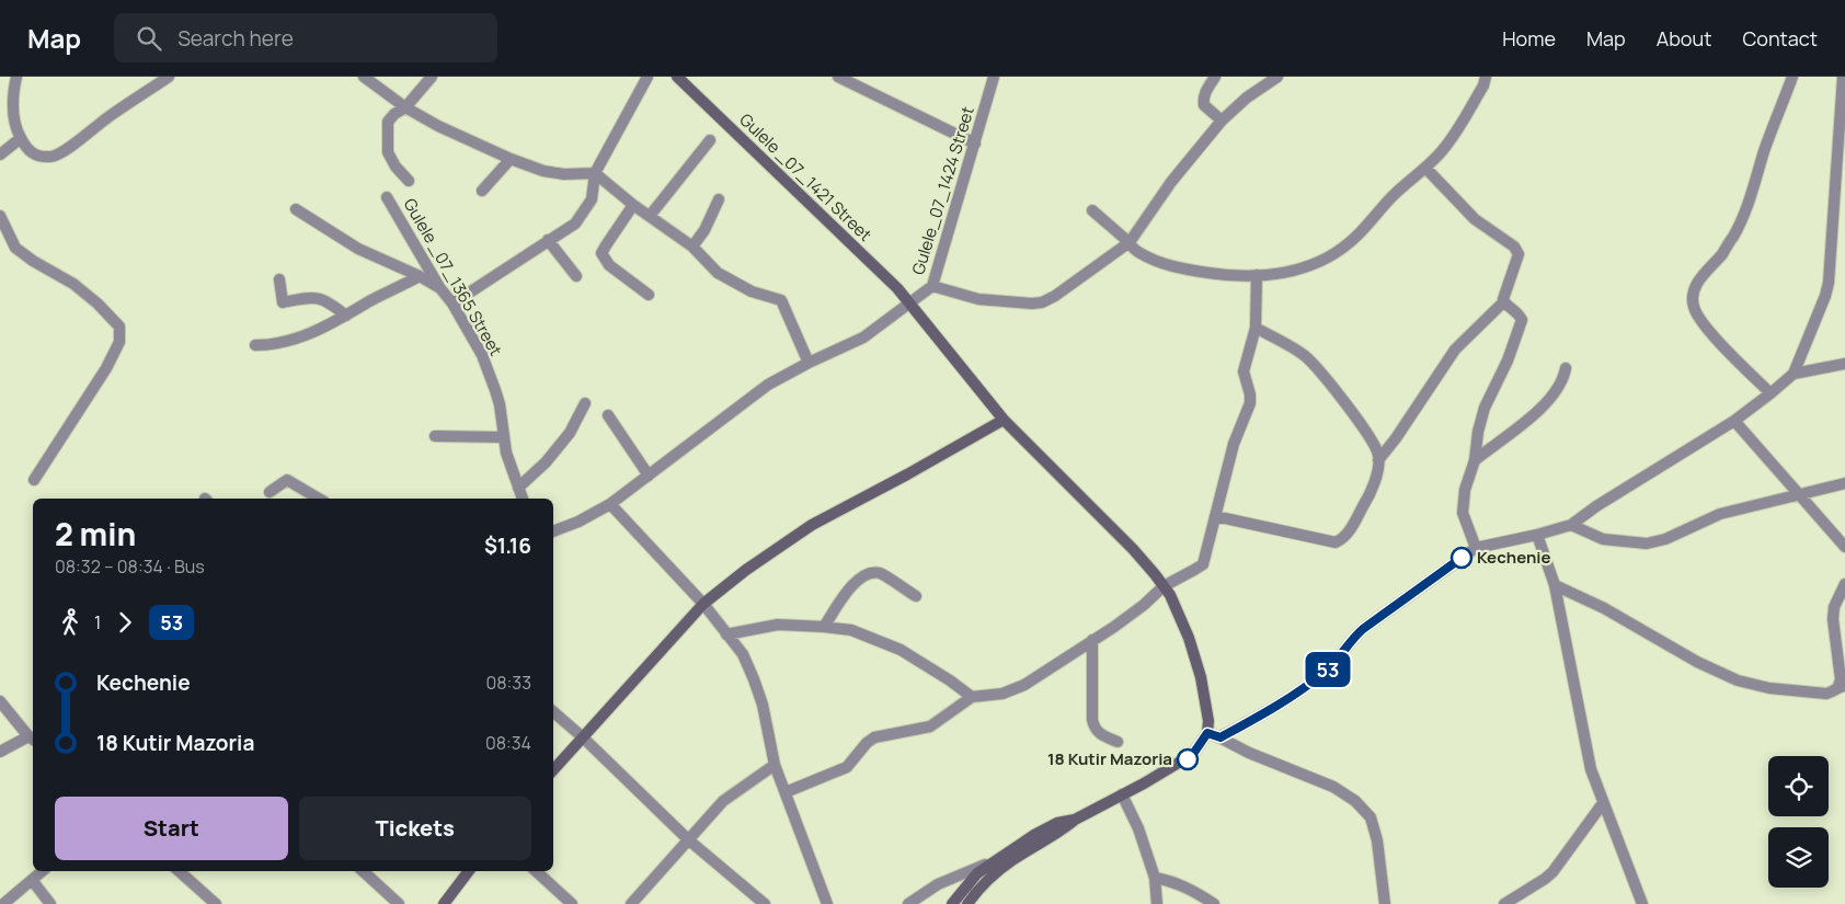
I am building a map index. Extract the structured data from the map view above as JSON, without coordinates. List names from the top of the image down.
{
  "streets": {
    "main road": ["Gulele _07_1421 Street"],
    "street": ["Gulele_07_1424 Street", "Gulele _07_1365 Street"]
  },
  "crossings": [
    ["Gulele _07_1421 Street", "Gulele_07_1424 Street"]
  ],
  "places": ["Kechenie", "18 Kutir Mazoria"],
  "lines": ["bus line 53"],
  "page": {
    "header": "Map",
    "search": "Search here",
    "nav": [
      "Home",
      "Map",
      "About",
      "Contact"
    ],
    "on_map": "53",
    "heading": ["2 min", "08:32 – 08:34 · Bus", "$1.16"],
    "legs": ["1", "53"],
    "list": [
      {
        "name": "Kechenie",
        "value": "08:33"
      },
      {
        "name": "18 Kutir Mazoria",
        "value": "08:34"
      }
    ],
    "buttons": ["Start", "Tickets"]
  }
}
